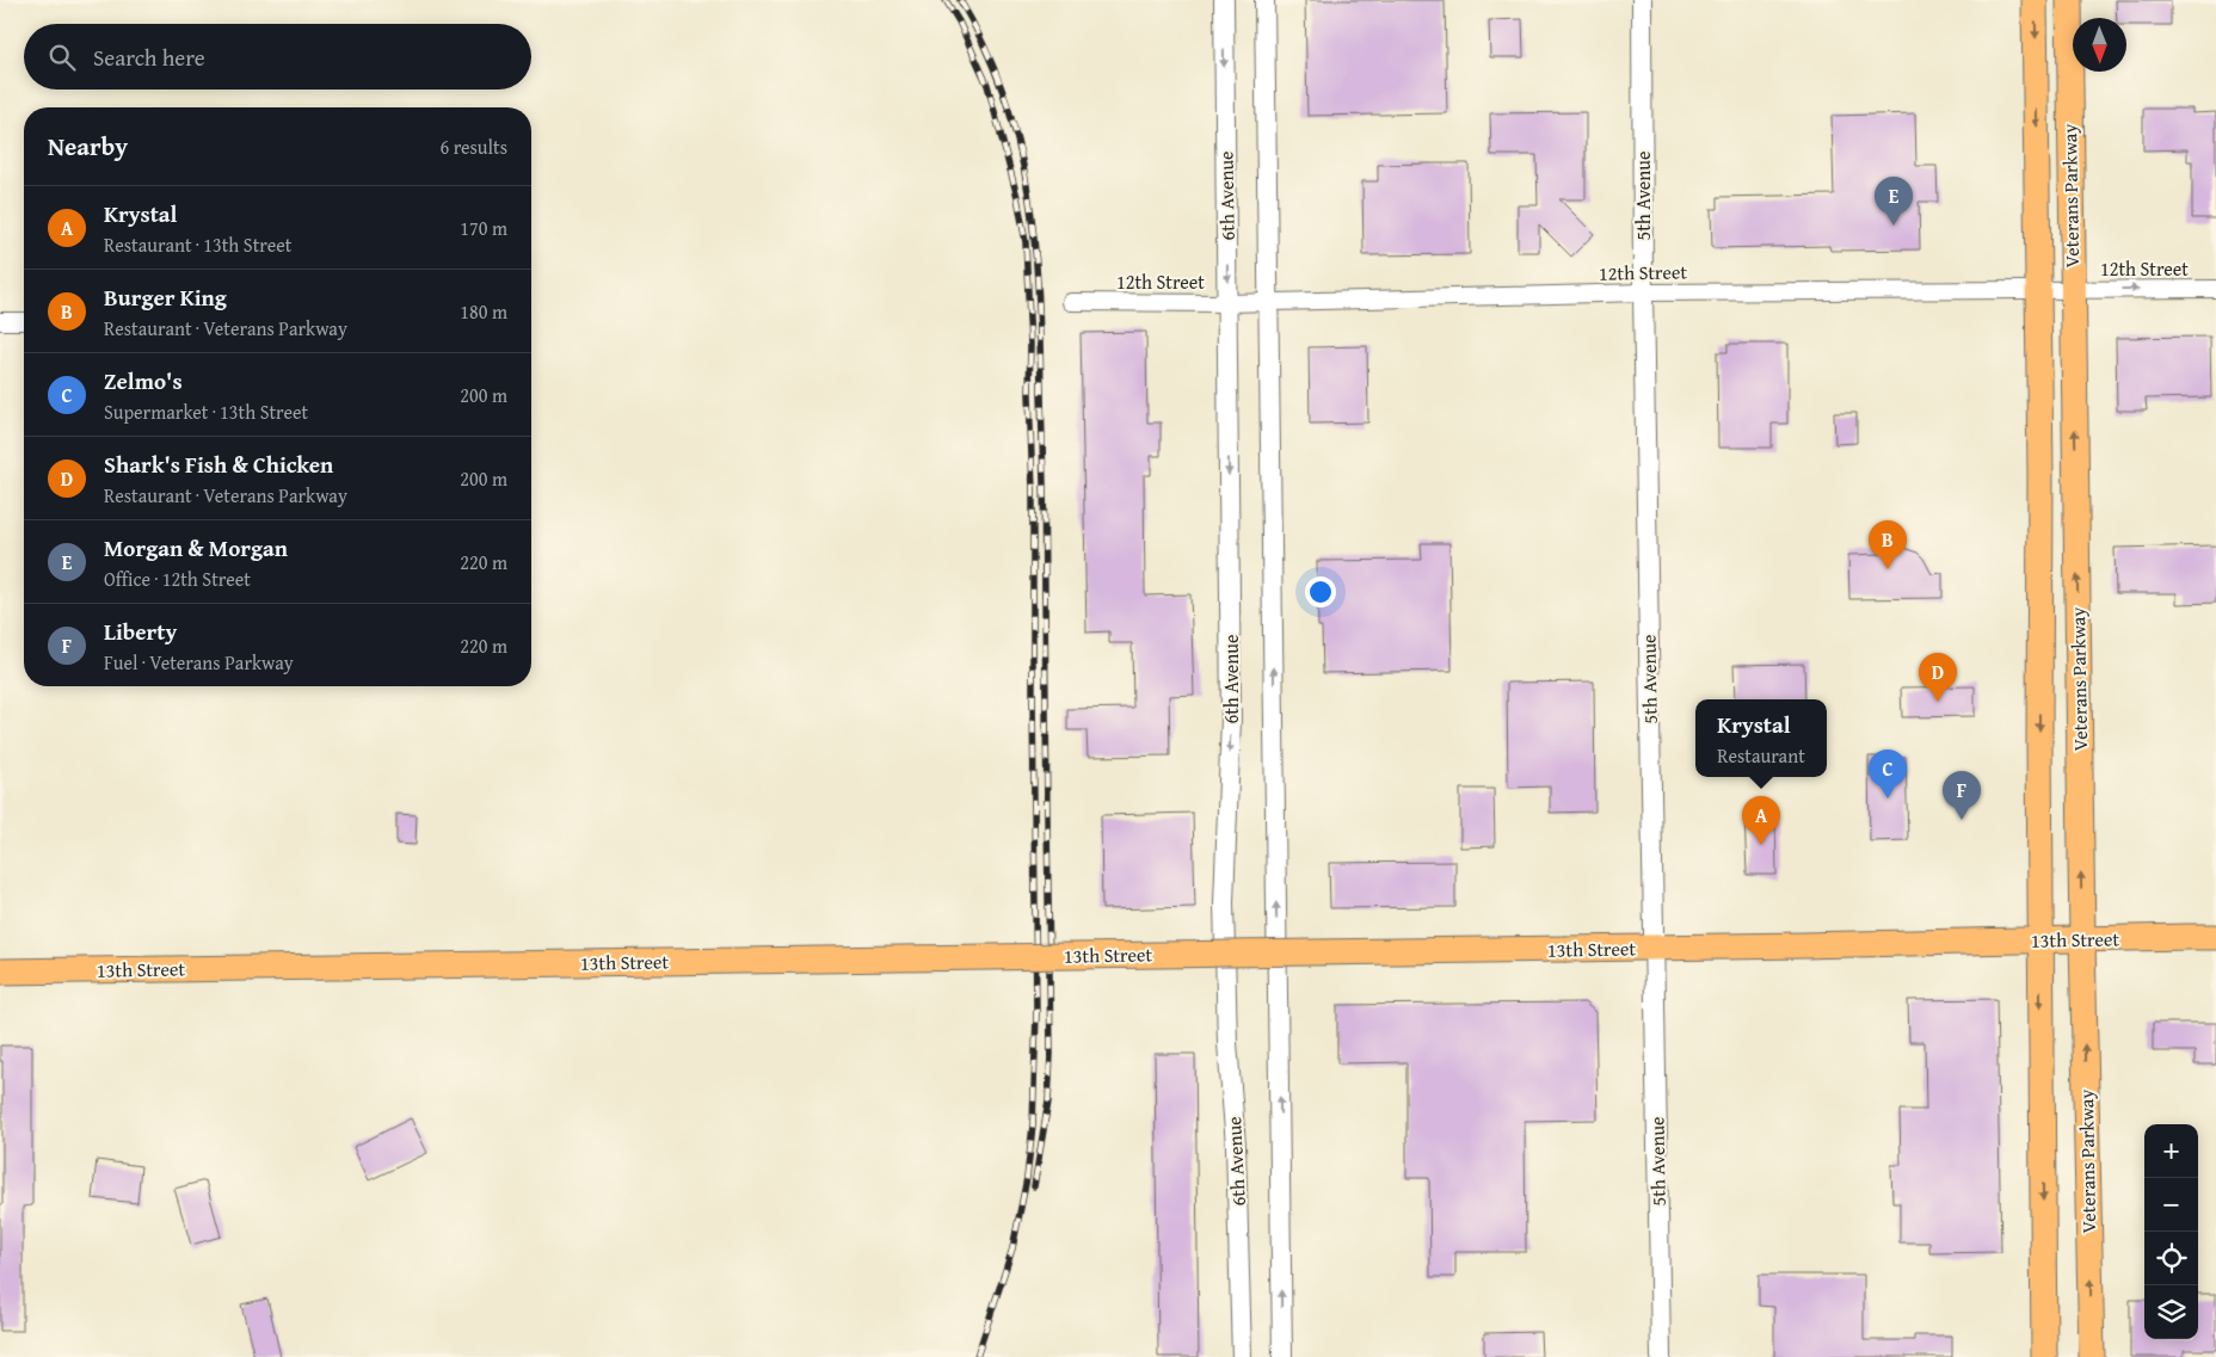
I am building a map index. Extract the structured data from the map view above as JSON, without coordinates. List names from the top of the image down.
{
  "streets": {
    "main road": ["Veterans Parkway", "13th Street"],
    "street": ["6th Avenue", "5th Avenue", "12th Street"]
  },
  "crossings": [
    ["6th Avenue", "12th Street"],
    ["5th Avenue", "12th Street"],
    ["5th Avenue", "13th Street"],
    ["Veterans Parkway", "12th Street"],
    ["Veterans Parkway", "13th Street"]
  ],
  "north": "bottom",
  "page": {
    "search": "Search here",
    "heading": ["Nearby", "6 results"],
    "pins": [
      "E",
      "B",
      "D",
      "C",
      "F",
      "A"
    ],
    "list": [
      {
        "mark": "A",
        "name": "Krystal",
        "note": "Restaurant · 13th Street",
        "value": "170 m"
      },
      {
        "mark": "B",
        "name": "Burger King",
        "note": "Restaurant · Veterans Parkway",
        "value": "180 m"
      },
      {
        "mark": "C",
        "name": "Zelmo's",
        "note": "Supermarket · 13th Street",
        "value": "200 m"
      },
      {
        "mark": "D",
        "name": "Shark's Fish & Chicken",
        "note": "Restaurant · Veterans Parkway",
        "value": "200 m"
      },
      {
        "mark": "E",
        "name": "Morgan & Morgan",
        "note": "Office · 12th Street",
        "value": "220 m"
      },
      {
        "mark": "F",
        "name": "Liberty",
        "note": "Fuel · Veterans Parkway",
        "value": "220 m"
      }
    ],
    "popup": ["Krystal", "Restaurant"],
    "map_buttons": ["+", "−"]
  }
}
